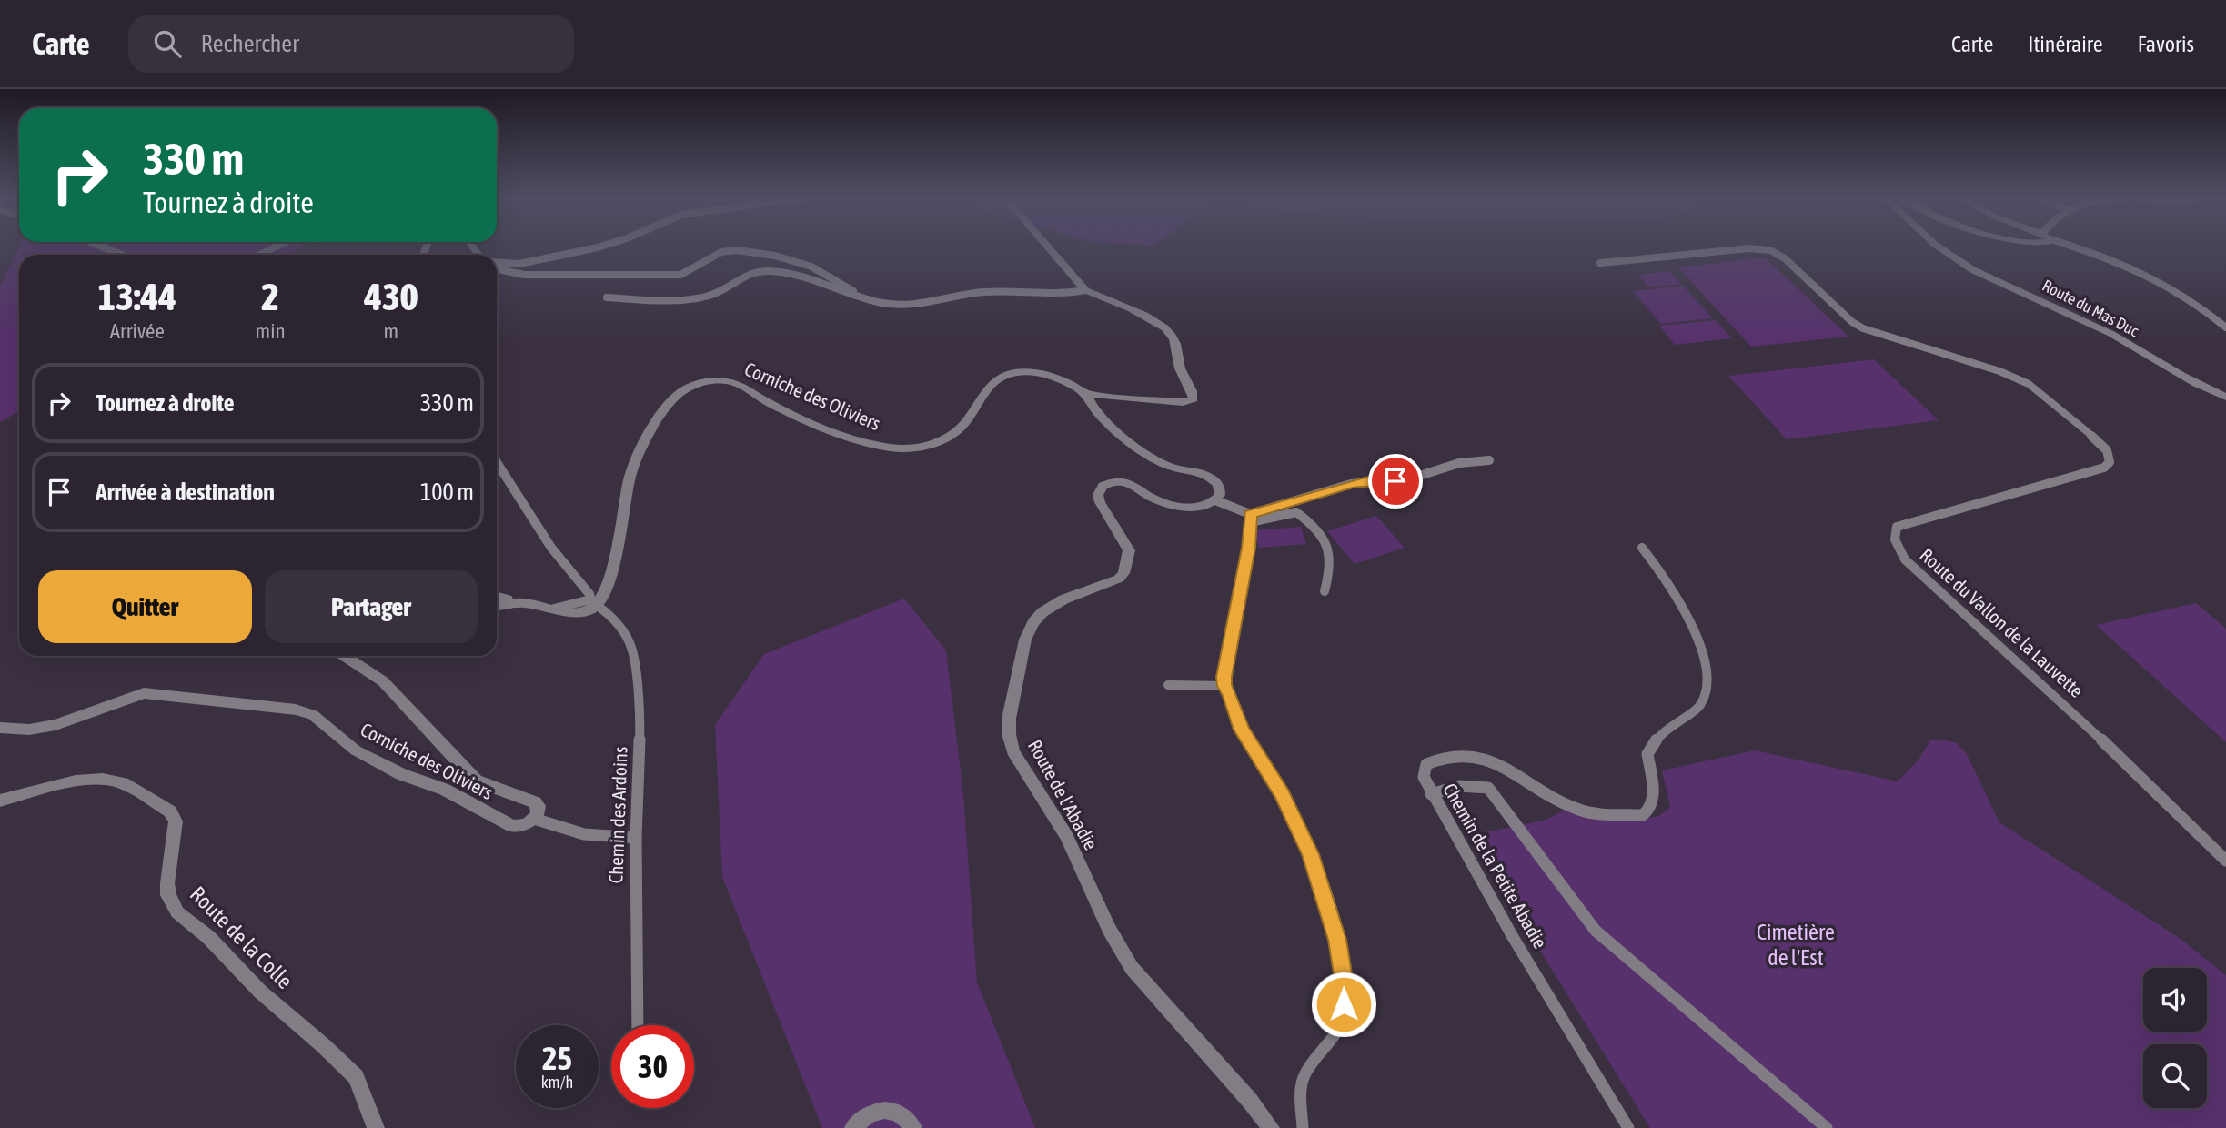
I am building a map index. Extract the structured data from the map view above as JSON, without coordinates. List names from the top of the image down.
{
  "streets": {
    "street": [
      "Route du Mas Duc",
      "Corniche des Oliviers",
      "Route du Vallon de la Lauvette",
      "Route de l'Abadie",
      "Chemin des Ardoins",
      "Chemin de la Petite Abadie",
      "Route de la Colle"
    ]
  },
  "crossings": [
    ["Corniche des Oliviers", "Chemin des Ardoins"]
  ],
  "parks": ["Cimetière de l'Est"],
  "page": {
    "header": "Carte",
    "search": "Rechercher",
    "nav": ["Carte", "Itinéraire", "Favoris"],
    "turn": ["330 m", "Tournez à droite"],
    "eta": [
      "13:44",
      "Arrivée",
      "2",
      "min",
      "430",
      "m"
    ],
    "list": [
      {
        "name": "Tournez à droite",
        "value": "330 m"
      },
      {
        "name": "Arrivée à destination",
        "value": "100 m"
      }
    ],
    "buttons": ["Quitter", "Partager"],
    "speed": "25 km/h",
    "limit": "30"
  }
}
